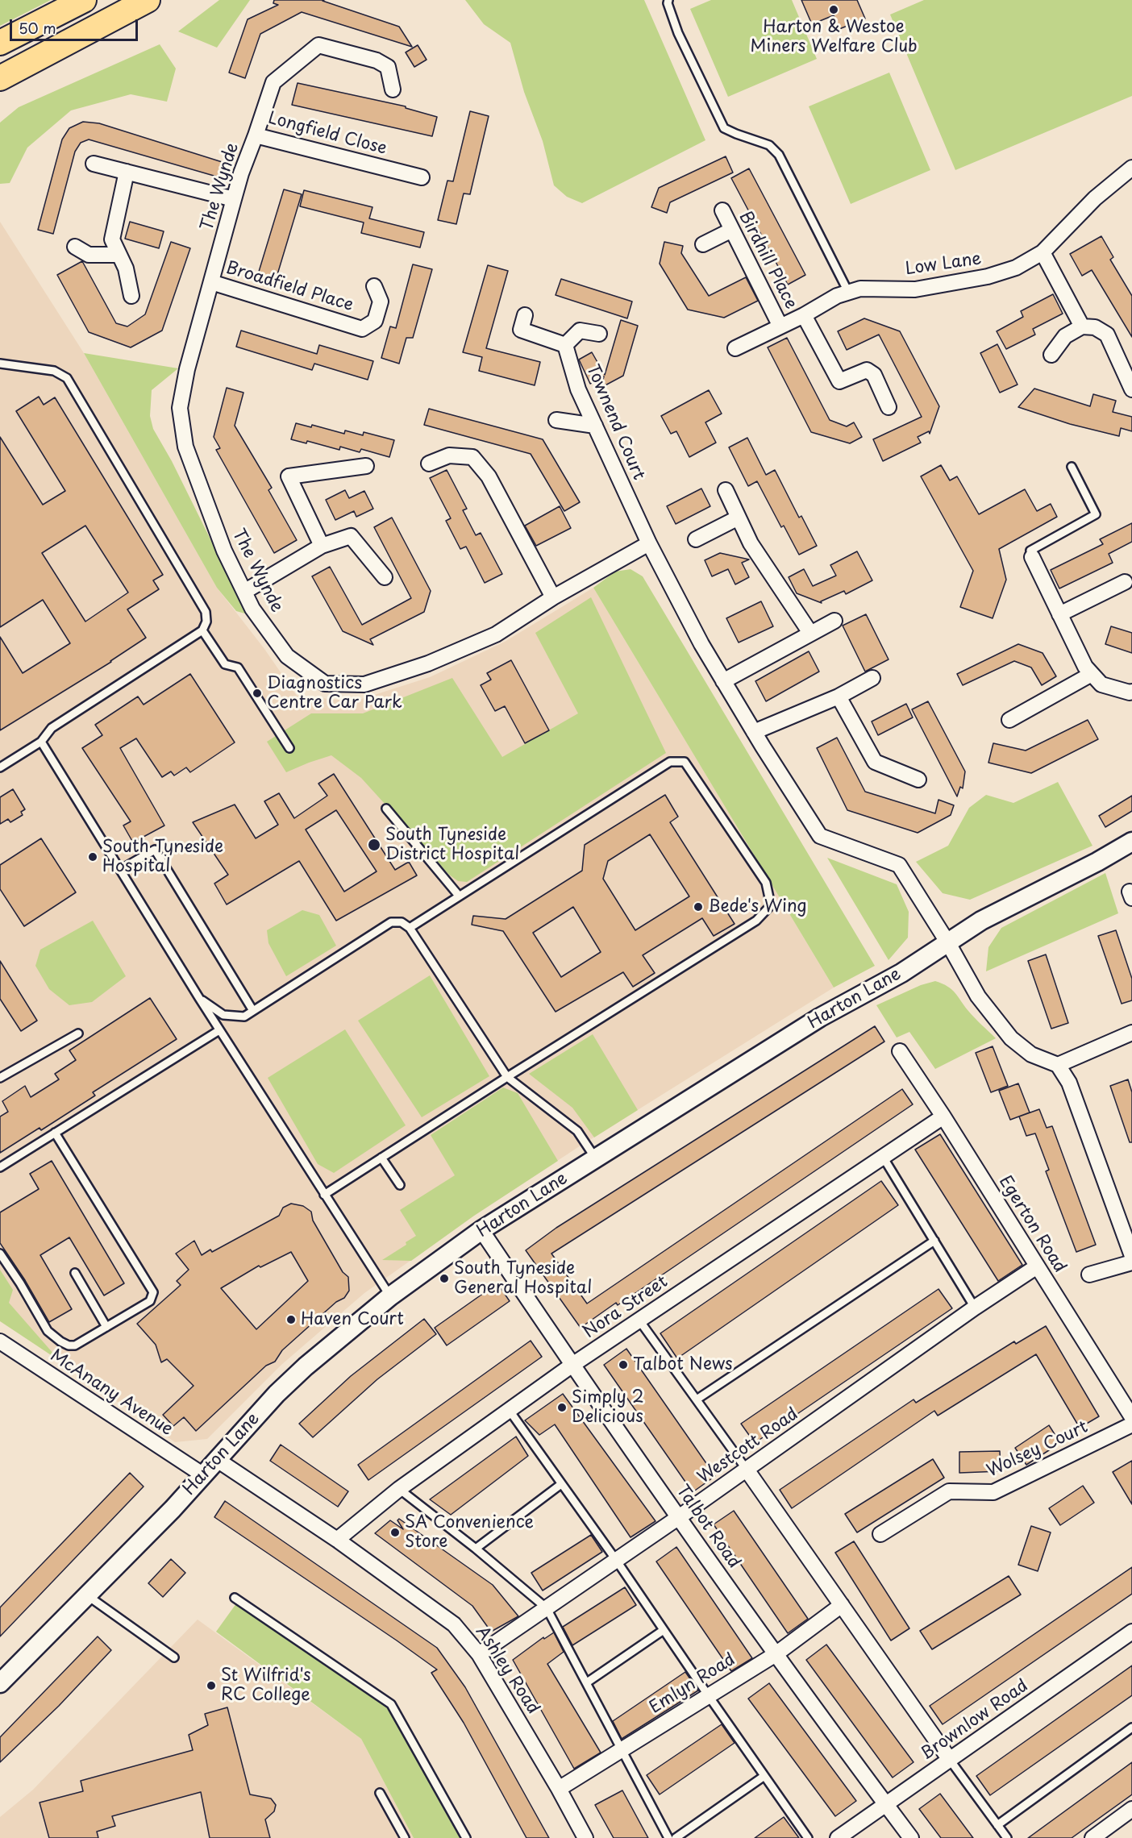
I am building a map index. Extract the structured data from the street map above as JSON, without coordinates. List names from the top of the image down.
{
  "streets": {
    "street": [
      "Longfield Close",
      "The Wynde",
      "Birdhill Place",
      "Low Lane",
      "Broadfield Place",
      "Townend Court",
      "Harton Lane",
      "Egerton Road",
      "Nora Street",
      "McAnany Avenue",
      "Westcott Road",
      "Wolsey Court",
      "Talbot Road",
      "Ashley Road",
      "Emlyn Road",
      "Brownlow Road"
    ]
  },
  "crossings": [
    ["Longfield Close", "The Wynde"],
    ["The Wynde", "Broadfield Place"],
    ["The Wynde", "Townend Court"],
    ["Birdhill Place", "Low Lane"],
    ["Townend Court", "Harton Lane"],
    ["Harton Lane", "McAnany Avenue"],
    ["Harton Lane", "Talbot Road"],
    ["Harton Lane", "Ashley Road"],
    ["Egerton Road", "Nora Street"],
    ["Egerton Road", "Westcott Road"],
    ["Nora Street", "Talbot Road"],
    ["Nora Street", "Ashley Road"],
    ["Westcott Road", "Talbot Road"],
    ["Westcott Road", "Ashley Road"],
    ["Talbot Road", "Emlyn Road"],
    ["Talbot Road", "Brownlow Road"],
    ["Ashley Road", "Emlyn Road"]
  ],
  "places": [
    "Harton & Westoe Miners Welfare Club",
    "Diagnostics Centre Car Park",
    "South Tyneside District Hospital",
    "South Tyneside Hospital",
    "Bede's Wing",
    "South Tyneside General Hospital",
    "Haven Court",
    "Talbot News",
    "Simply 2 Delicious",
    "SA Convenience Store",
    "St Wilfrid's RC College"
  ],
  "scale_bar": "50 m"
}
